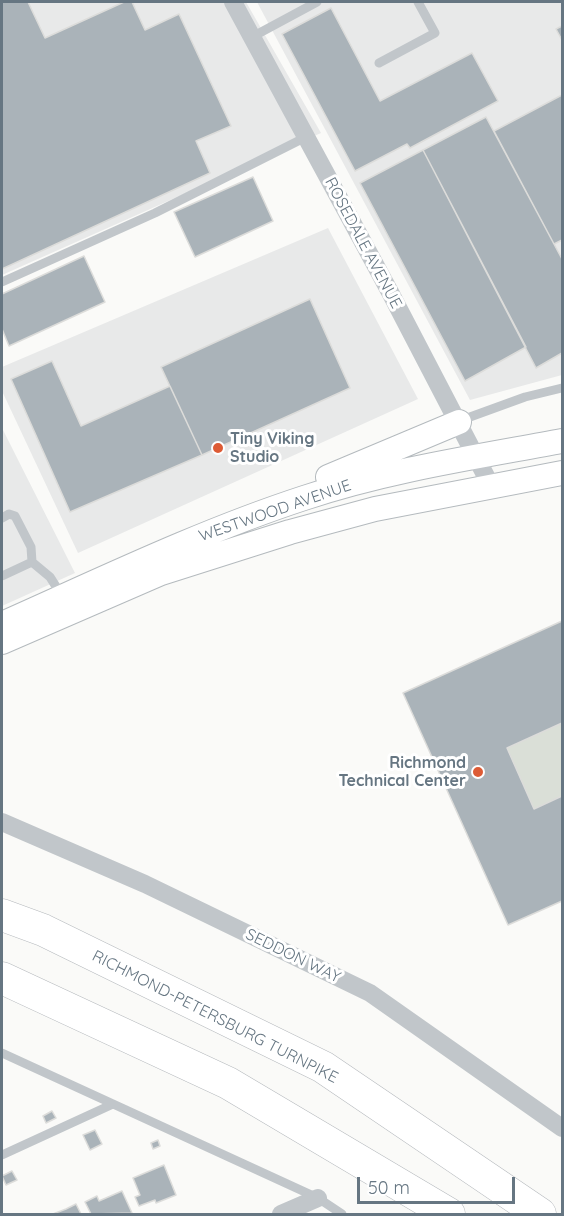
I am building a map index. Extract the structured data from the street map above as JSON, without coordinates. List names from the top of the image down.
{
  "streets": {
    "highway": ["RICHMOND-PETERSBURG TURNPIKE"],
    "main road": ["WESTWOOD AVENUE"],
    "street": ["ROSEDALE AVENUE", "SEDDON WAY"]
  },
  "crossings": [
    ["ROSEDALE AVENUE", "WESTWOOD AVENUE"]
  ],
  "places": ["Tiny Viking Studio", "Richmond Technical Center"],
  "scale_bar": "50 m"
}
